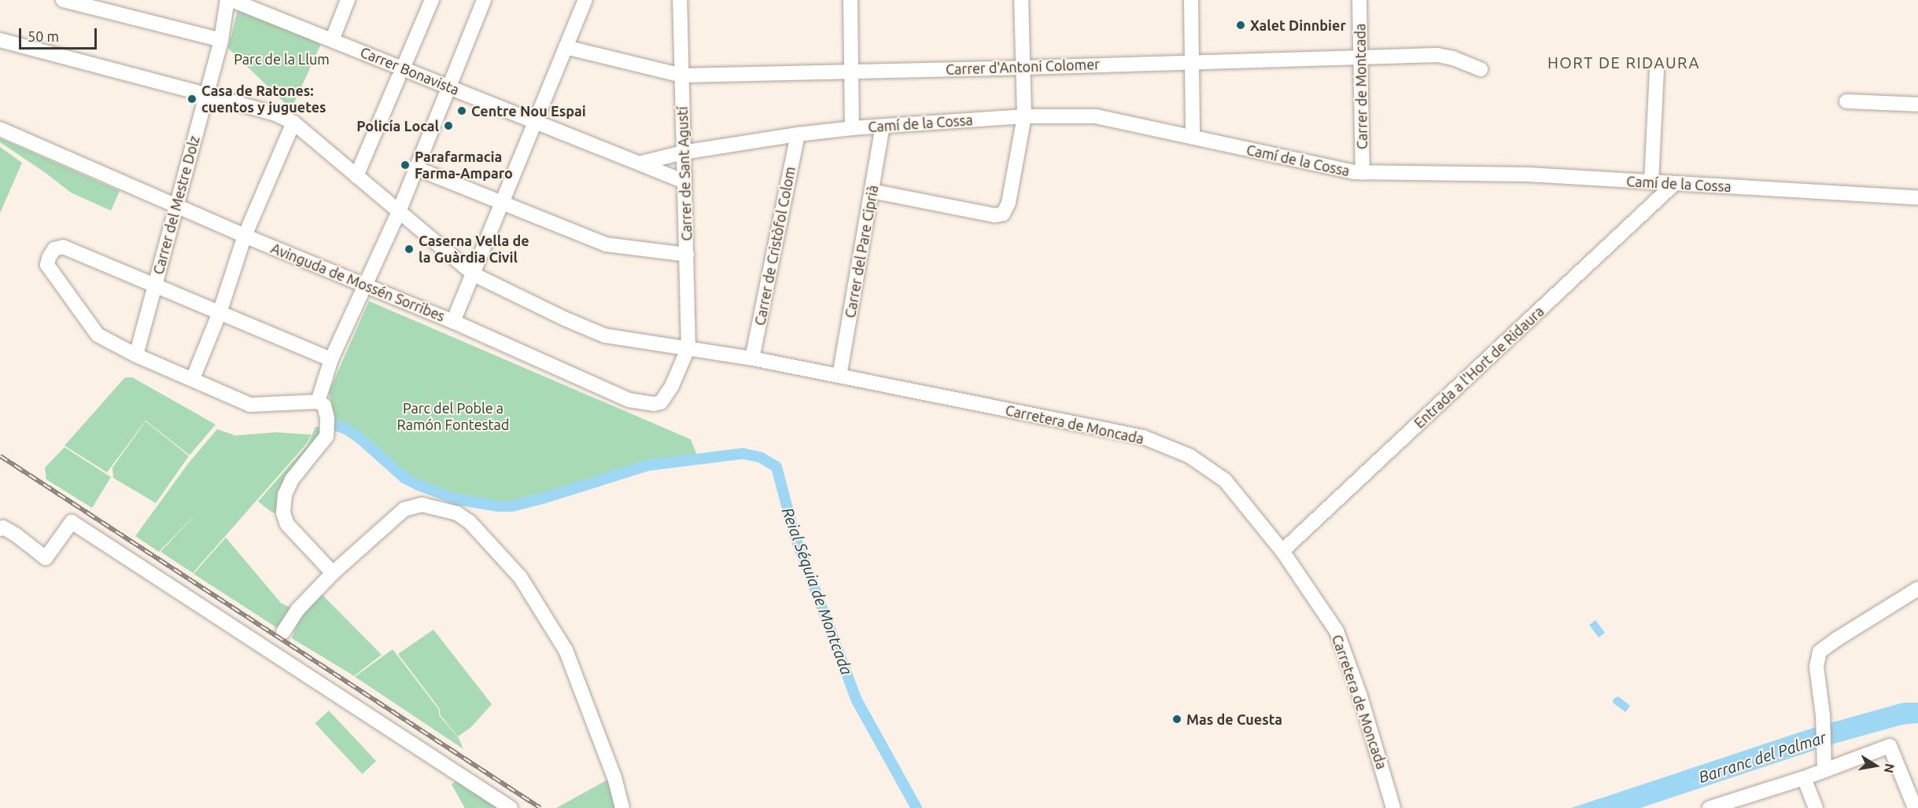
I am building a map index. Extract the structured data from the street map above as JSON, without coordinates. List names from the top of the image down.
{
  "streets": {
    "street": [
      "Carrer d'Antoni Colomer",
      "Carrer Bonavista",
      "Carrer de Montcada",
      "Camí de la Cossa",
      "Carrer de Sant Agustí",
      "Carrer del Mestre Dolz",
      "Carrer de Cristòfol Colom",
      "Carrer del Pare Ciprià",
      "Avinguda de Mossén Sorribes",
      "Entrada a l'Hort de Ridaura",
      "Carretera de Moncada"
    ]
  },
  "crossings": [
    ["Carrer d'Antoni Colomer", "Carrer de Montcada"],
    ["Carrer d'Antoni Colomer", "Carrer de Sant Agustí"],
    ["Carrer Bonavista", "Carrer de Sant Agustí"],
    ["Carrer de Montcada", "Camí de la Cossa"],
    ["Camí de la Cossa", "Carrer de Sant Agustí"],
    ["Camí de la Cossa", "Carrer de Cristòfol Colom"],
    ["Camí de la Cossa", "Carrer del Pare Ciprià"],
    ["Camí de la Cossa", "Entrada a l'Hort de Ridaura"],
    ["Carrer de Sant Agustí", "Avinguda de Mossén Sorribes"],
    ["Carrer de Sant Agustí", "Carretera de Moncada"],
    ["Carrer del Mestre Dolz", "Avinguda de Mossén Sorribes"],
    ["Carrer del Mestre Dolz", "Carretera de Moncada"],
    ["Carrer de Cristòfol Colom", "Carretera de Moncada"],
    ["Carrer del Pare Ciprià", "Carretera de Moncada"],
    ["Avinguda de Mossén Sorribes", "Carretera de Moncada"],
    ["Entrada a l'Hort de Ridaura", "Carretera de Moncada"]
  ],
  "districts": ["HORT DE RIDAURA"],
  "water": ["Reial Séquia de Montcada", "Barranc del Palmar"],
  "parks": ["Parc de la Llum", "Parc del Poble a Ramón Fontestad"],
  "places": [
    "Xalet Dinnbier",
    "Casa de Ratones: cuentos y juguetes",
    "Centre Nou Espai",
    "Policía Local",
    "Parafarmacia Farma-Amparo",
    "Caserna Vella de la Guàrdia Civil",
    "Mas de Cuesta"
  ],
  "scale_bar": "50 m",
  "north": "right"
}
